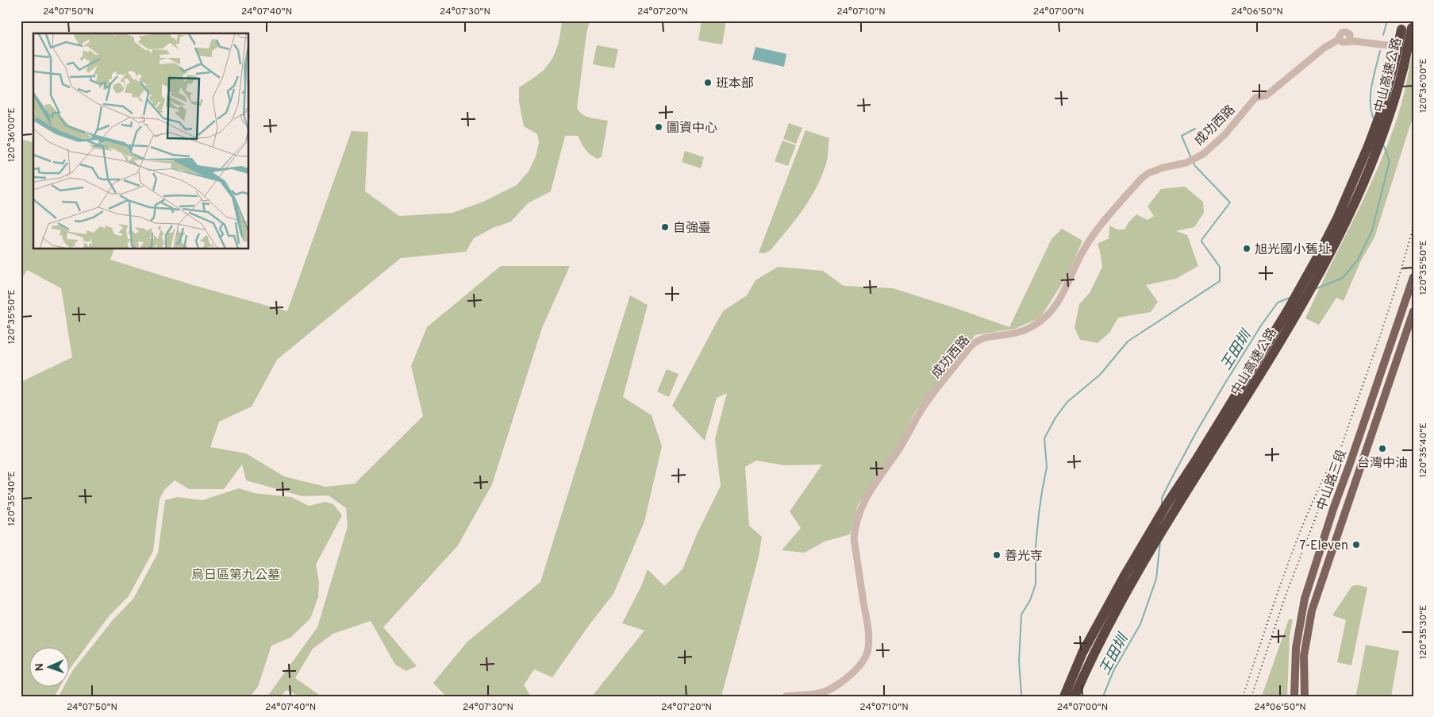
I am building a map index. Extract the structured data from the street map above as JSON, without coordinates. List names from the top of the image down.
{
  "streets": {
    "highway": ["中山高速公路"],
    "main road": ["中山路三段"],
    "street": ["成功西路"]
  },
  "water": ["王田圳"],
  "parks": ["烏日區第九公墓"],
  "places": [
    "班本部",
    "圖資中心",
    "自強臺",
    "旭光國小舊址",
    "台灣中油",
    "7-Eleven",
    "善光寺"
  ],
  "north": "left",
  "coordinates": [
    "24°07'50\"N",
    "24°07'40\"N",
    "24°07'30\"N",
    "24°07'20\"N",
    "24°07'10\"N",
    "24°07'00\"N",
    "24°06'50\"N",
    "120°36'00\"E",
    "120°35'50\"E",
    "120°35'40\"E",
    "120°35'30\"E"
  ]
}
